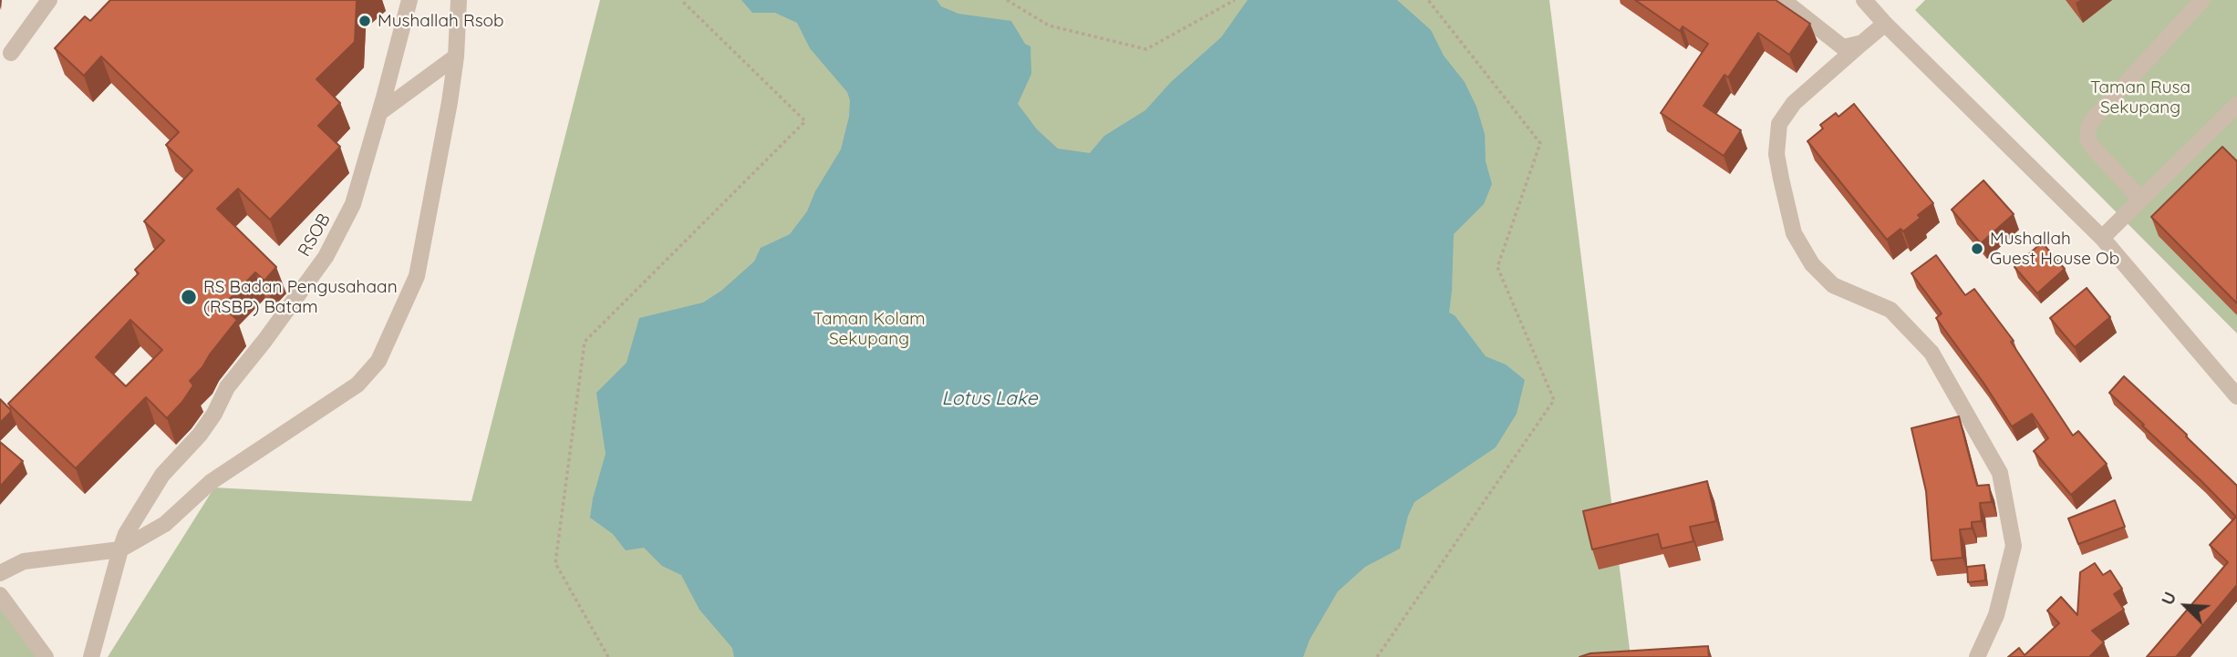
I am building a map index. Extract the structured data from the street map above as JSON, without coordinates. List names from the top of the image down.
{
  "streets": {
    "street": ["RSOB"]
  },
  "water": ["Lotus Lake"],
  "parks": ["Taman Rusa Sekupang", "Taman Kolam Sekupang"],
  "places": ["Mushallah Rsob", "Mushallah Guest House Ob", "RS Badan Pengusahaan (RSBP) Batam"],
  "north": "top left"
}
